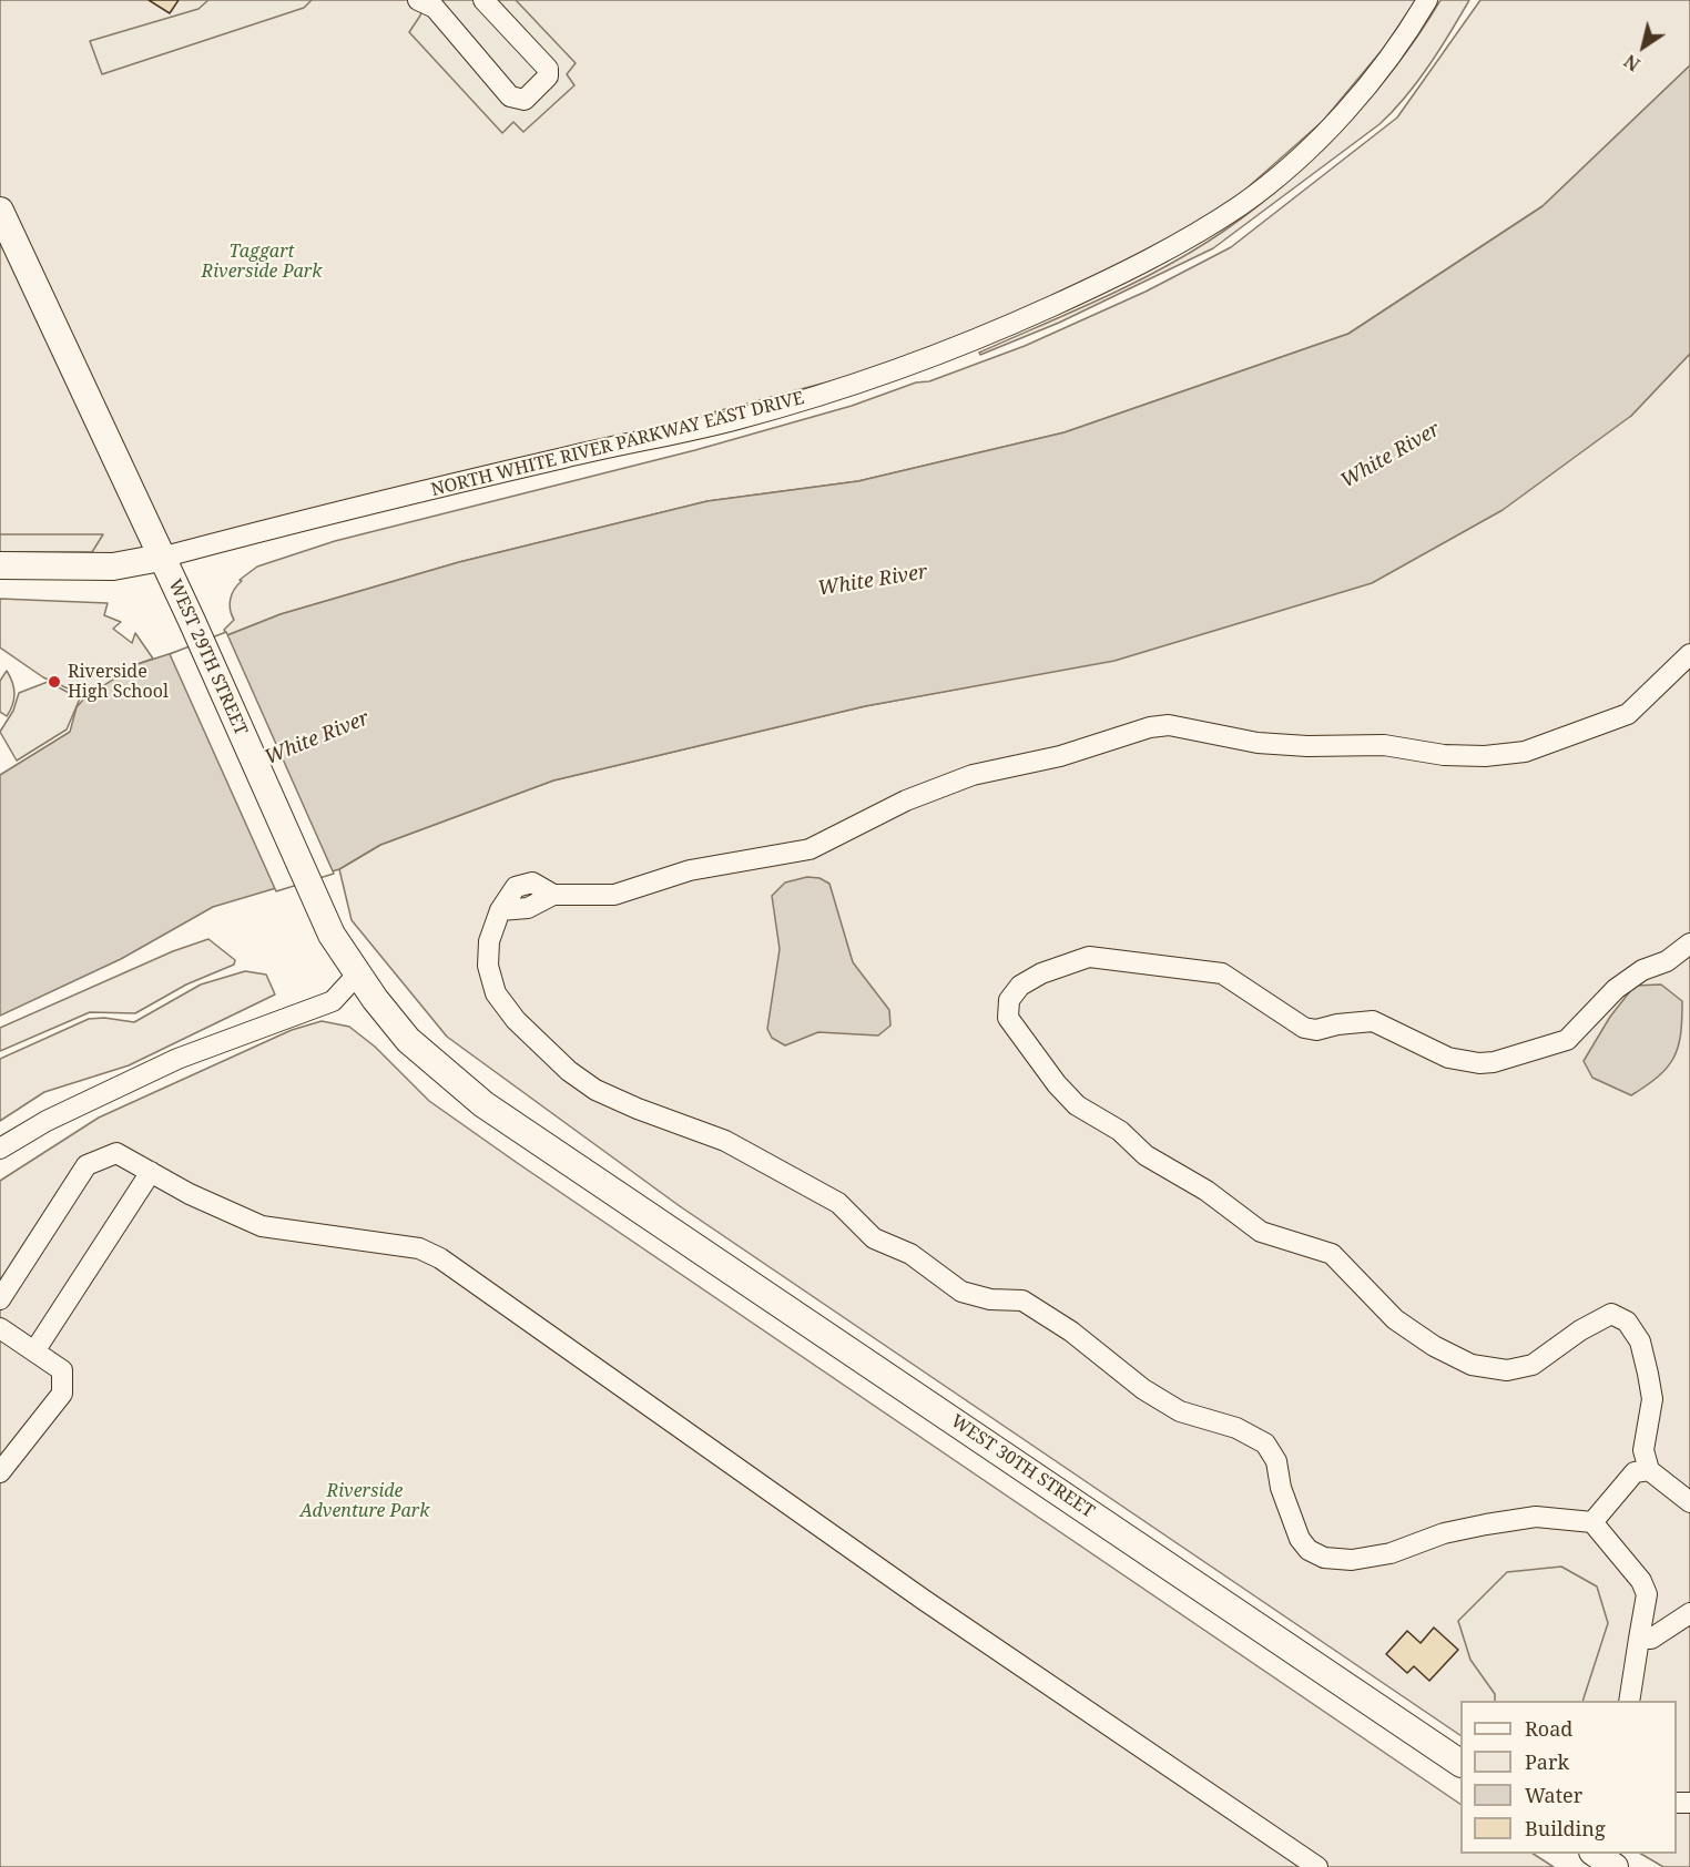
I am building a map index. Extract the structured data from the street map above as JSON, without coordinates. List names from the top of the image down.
{
  "streets": {
    "main road": ["WEST 29TH STREET", "WEST 30TH STREET"],
    "street": ["NORTH WHITE RIVER PARKWAY EAST DRIVE"]
  },
  "crossings": [
    ["NORTH WHITE RIVER PARKWAY EAST DRIVE", "WEST 29TH STREET"],
    ["WEST 29TH STREET", "WEST 30TH STREET"]
  ],
  "water": ["White River"],
  "parks": ["Taggart Riverside Park", "Riverside Adventure Park"],
  "places": ["Riverside High School"],
  "legend": [
    "Road",
    "Park",
    "Water",
    "Building"
  ],
  "north": "bottom left"
}
